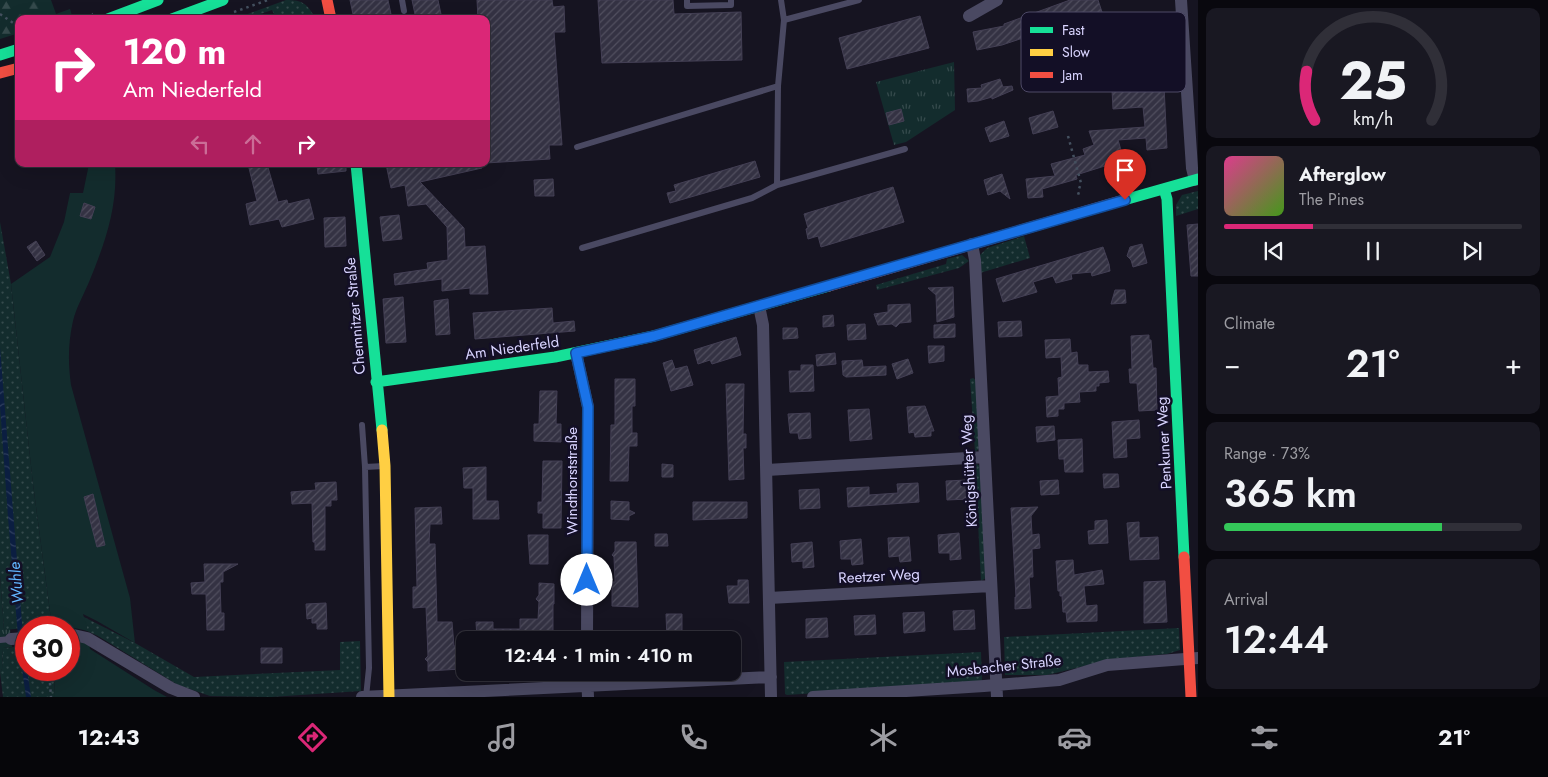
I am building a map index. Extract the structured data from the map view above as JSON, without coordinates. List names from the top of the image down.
{
  "streets": {
    "street": [
      "Chemnitzer Straße",
      "Am Niederfeld",
      "Penkuner Weg",
      "Königshütter Weg",
      "Windthorststraße",
      "Reetzer Weg",
      "Mosbacher Straße"
    ]
  },
  "crossings": [
    ["Chemnitzer Straße", "Am Niederfeld"],
    ["Am Niederfeld", "Penkuner Weg"],
    ["Am Niederfeld", "Königshütter Weg"],
    ["Am Niederfeld", "Windthorststraße"],
    ["Penkuner Weg", "Mosbacher Straße"],
    ["Königshütter Weg", "Reetzer Weg"],
    ["Königshütter Weg", "Mosbacher Straße"]
  ],
  "water": ["Wuhle"],
  "legend": ["Fast", "Slow", "Jam"],
  "page": {
    "turn": ["120 m", "Am Niederfeld"],
    "song": ["Afterglow", "The Pines"],
    "tile": [
      "Climate",
      ["Range · 73%", "365 km"],
      ["Arrival", "12:44"]
    ],
    "heat": ["−", "21°", "+"],
    "limit": "30",
    "trip": "12:44 · 1 min · 410 m",
    "tabs": ["12:43", "21°"],
    "gauge": ["25", "km/h"]
  }
}
